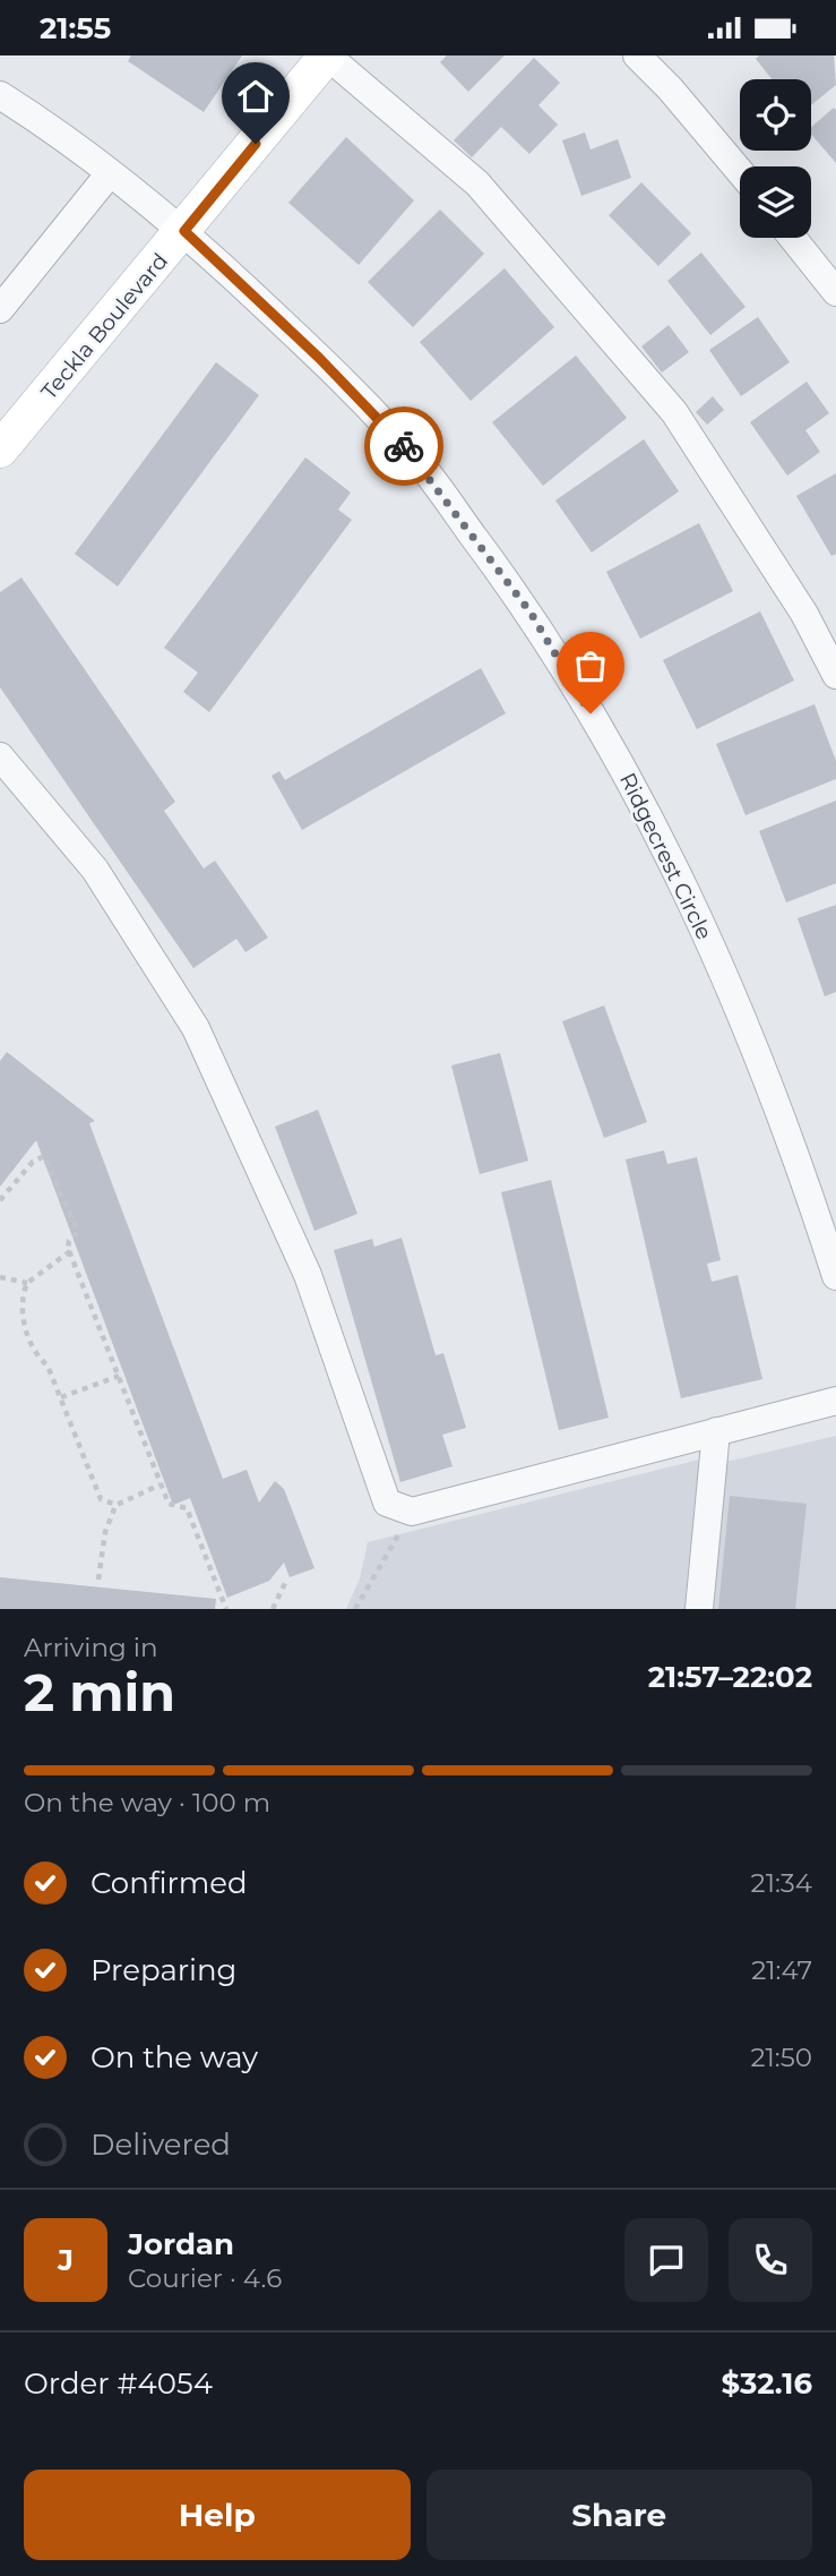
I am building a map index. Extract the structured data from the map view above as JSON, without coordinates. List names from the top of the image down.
{
  "streets": {
    "main road": ["Teckla Boulevard"],
    "street": ["Ridgecrest Circle"]
  },
  "crossings": [
    ["Teckla Boulevard", "Ridgecrest Circle"]
  ],
  "page": {
    "status": "21:55",
    "heading": ["2 min", "Arriving in", "21:57–22:02"],
    "panel": [
      "Jordan",
      "Courier · 4.6",
      "Order #4054",
      "$32.16"
    ],
    "bar": "On the way · 100 m",
    "list": [
      ["Confirmed", "21:34"],
      ["Preparing", "21:47"],
      ["On the way", "21:50"],
      "Delivered"
    ],
    "round": "J",
    "buttons": ["Help", "Share"]
  }
}
